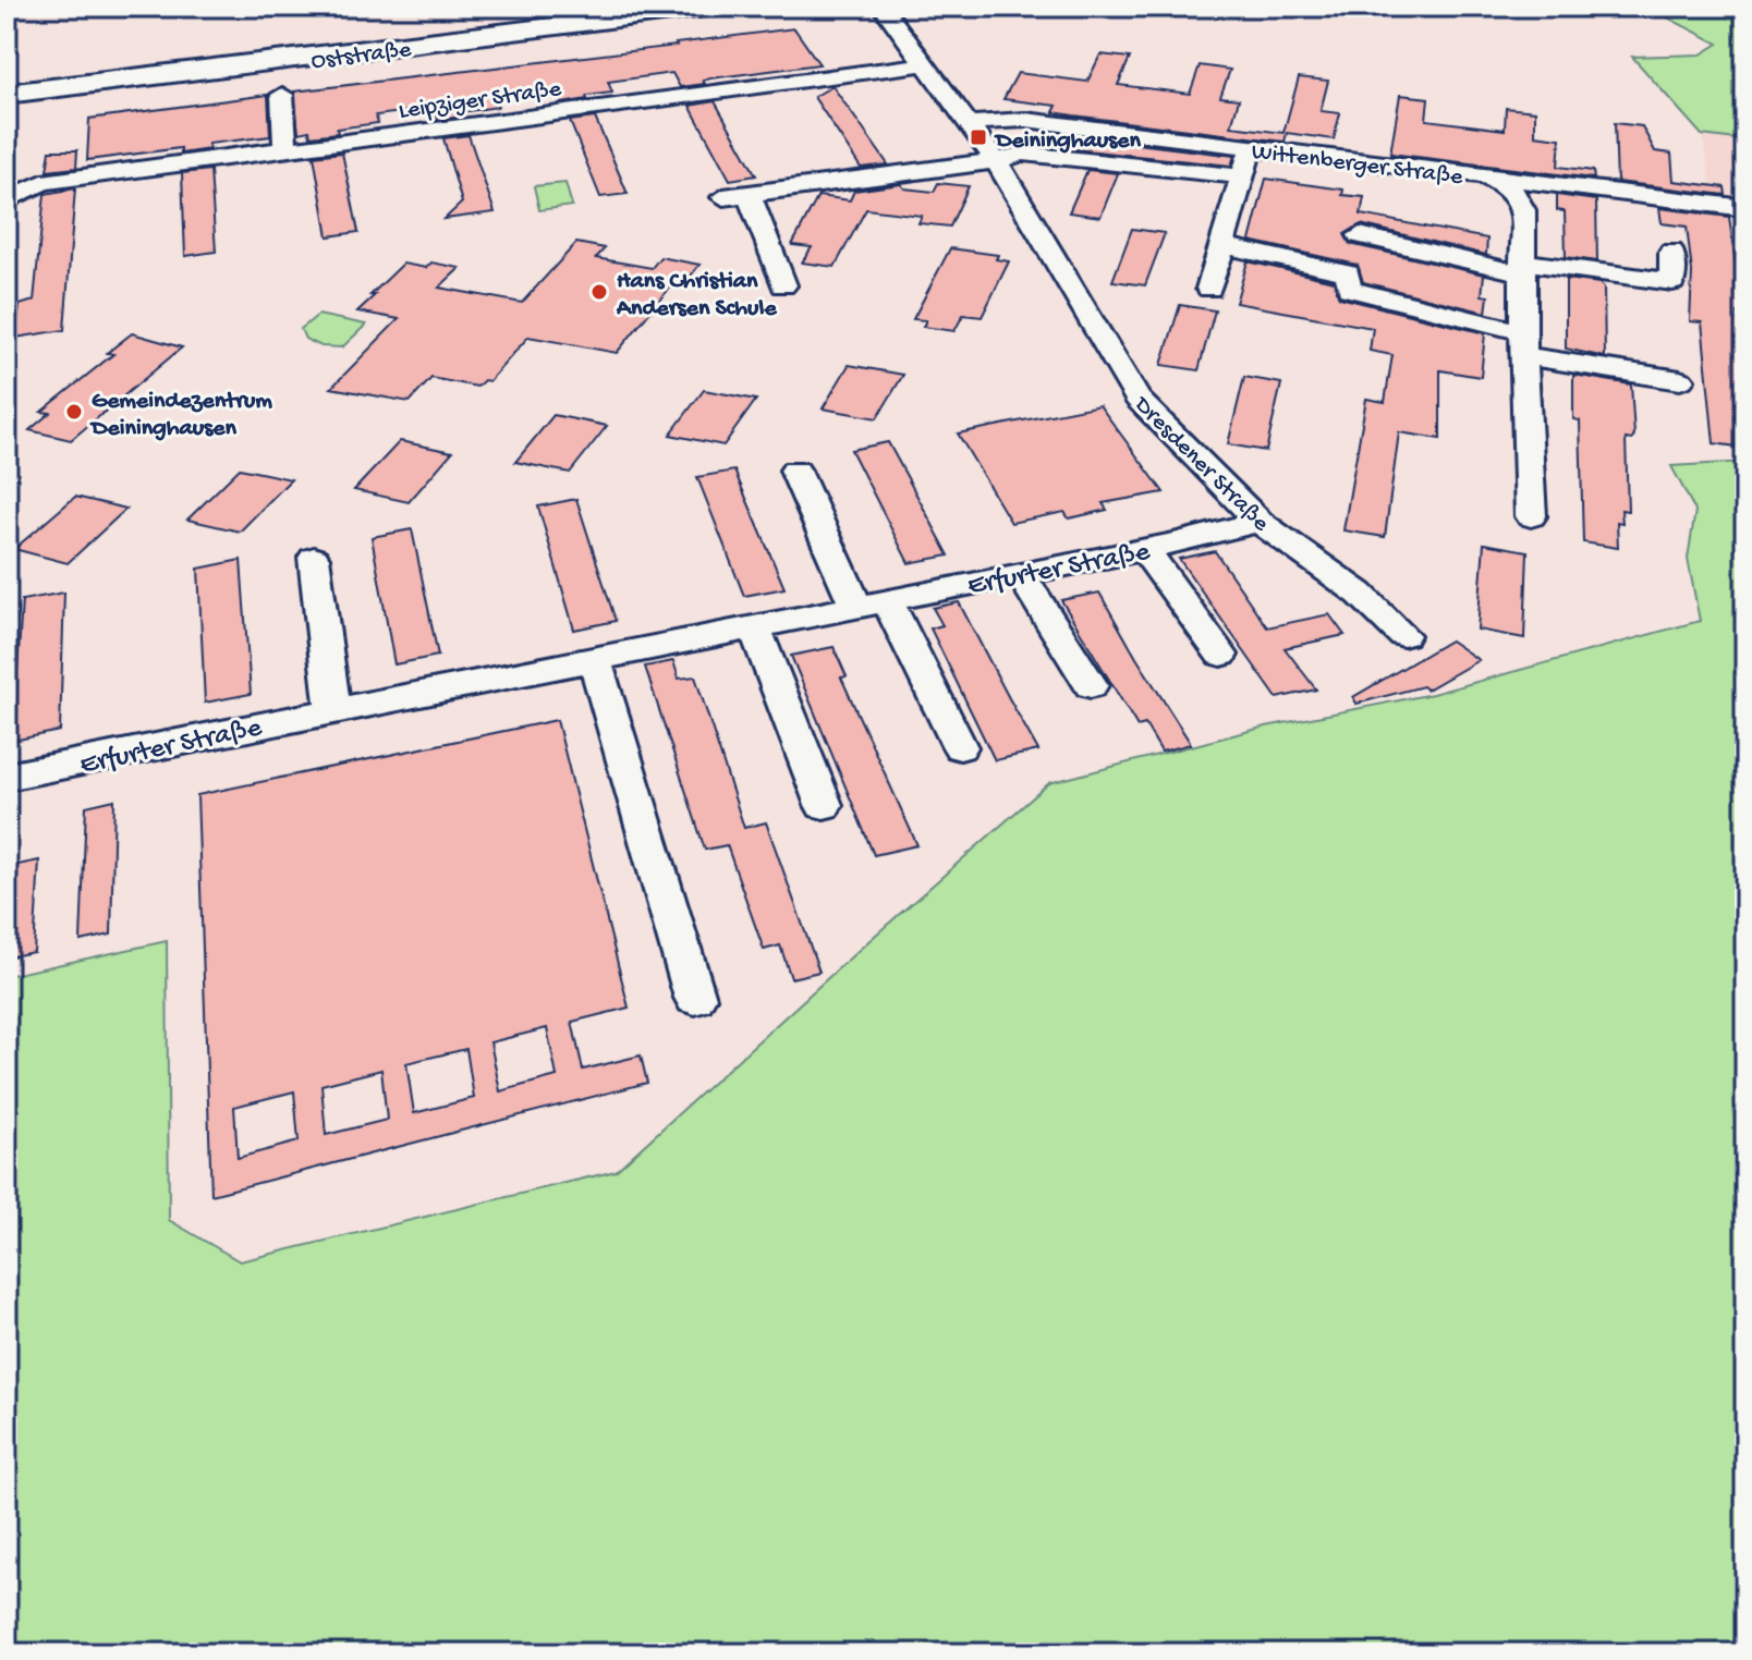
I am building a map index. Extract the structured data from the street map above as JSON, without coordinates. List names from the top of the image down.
{
  "streets": {
    "main road": ["Oststraße"],
    "street": [
      "Leipziger Straße",
      "Wittenberger Straße",
      "Dresdener Straße",
      "Erfurter Straße"
    ]
  },
  "crossings": [
    ["Leipziger Straße", "Dresdener Straße"],
    ["Wittenberger Straße", "Dresdener Straße"],
    ["Dresdener Straße", "Erfurter Straße"]
  ],
  "places": {
    "transit": ["Deininghausen"],
    "other": ["Hans Christian Andersen Schule", "Gemeindezentrum Deininghausen"]
  }
}
